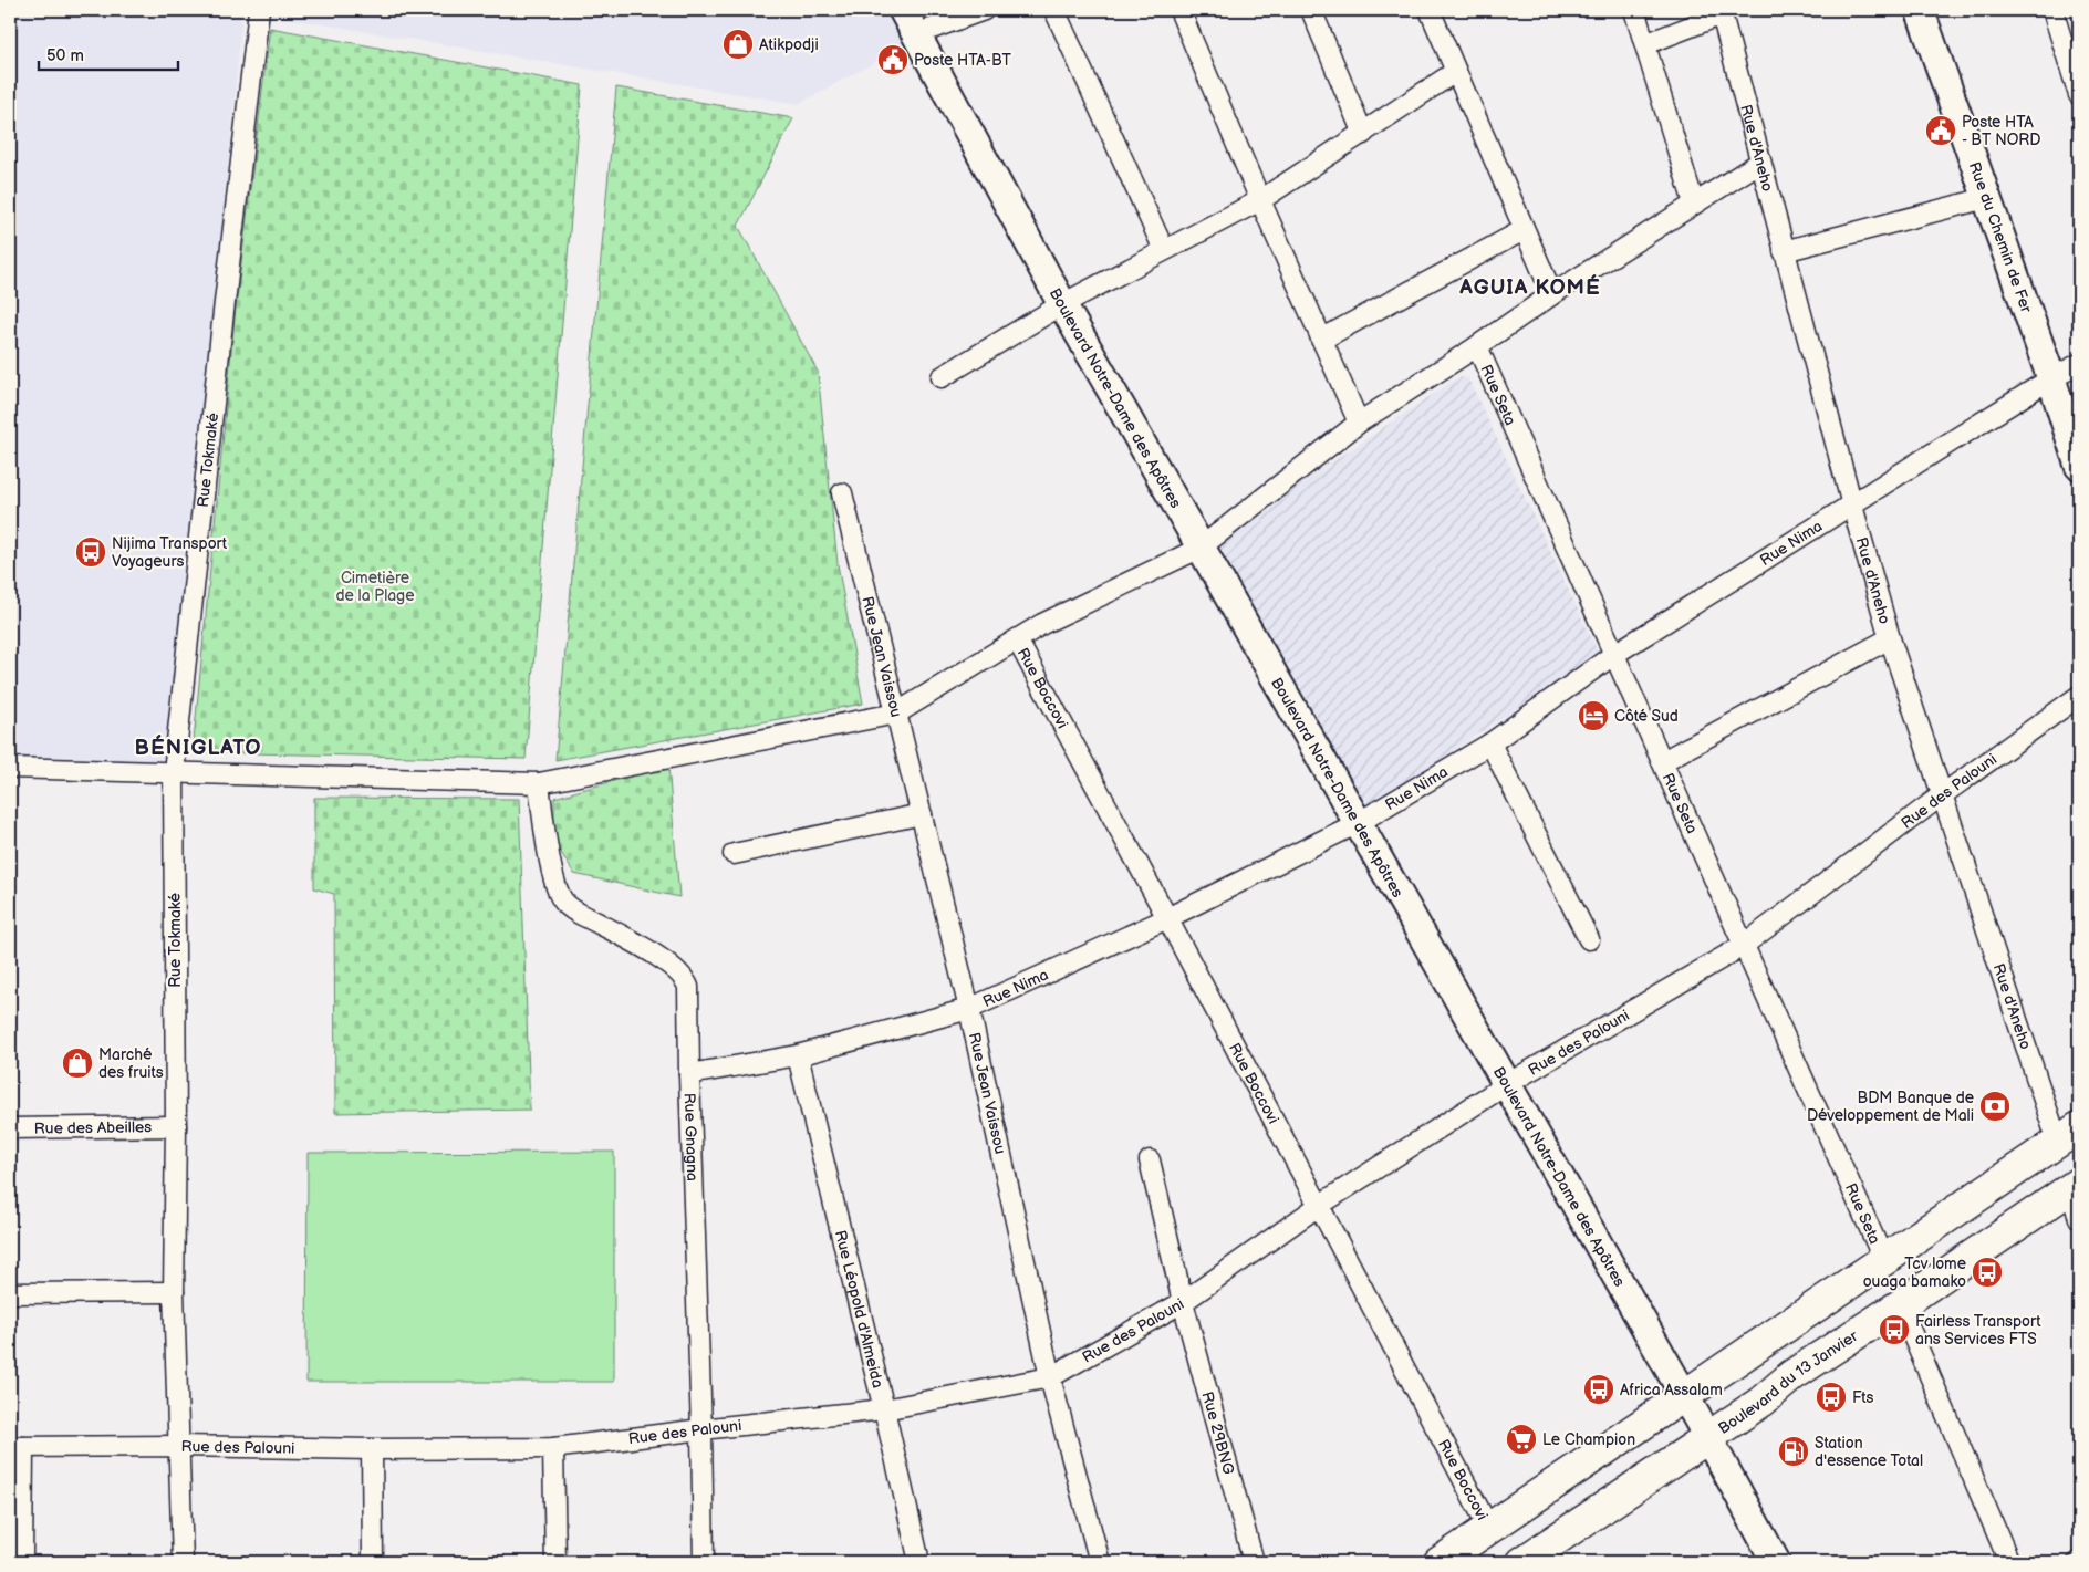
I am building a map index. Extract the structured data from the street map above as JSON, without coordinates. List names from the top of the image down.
{
  "streets": {
    "highway": ["Boulevard du 13 Janvier"],
    "street": [
      "Rue d'Aneho",
      "Rue du Chemin de Fer",
      "Rue Seta",
      "Boulevard Notre-Dame des Apôtres",
      "Rue Tokmaké",
      "Rue Nima",
      "Rue Jean Vaissou",
      "Rue Boccovi",
      "Rue des Palouni",
      "Rue des Abeilles",
      "Rue Gnagna",
      "Rue Léopold d'Almeida",
      "Rue 29BNG"
    ]
  },
  "crossings": [
    ["Rue d'Aneho", "Rue Nima"],
    ["Rue d'Aneho", "Rue des Palouni"],
    ["Rue du Chemin de Fer", "Rue Nima"],
    ["Rue Seta", "Rue Nima"],
    ["Rue Seta", "Rue des Palouni"],
    ["Boulevard Notre-Dame des Apôtres", "Rue Nima"],
    ["Boulevard Notre-Dame des Apôtres", "Rue des Palouni"],
    ["Boulevard Notre-Dame des Apôtres", "Boulevard du 13 Janvier"],
    ["Rue Tokmaké", "Rue des Palouni"],
    ["Rue Tokmaké", "Rue des Abeilles"],
    ["Rue Nima", "Rue Jean Vaissou"],
    ["Rue Nima", "Rue Boccovi"],
    ["Rue Nima", "Rue Gnagna"],
    ["Rue Nima", "Rue Léopold d'Almeida"],
    ["Rue Jean Vaissou", "Rue des Palouni"],
    ["Rue Boccovi", "Rue des Palouni"],
    ["Rue des Palouni", "Rue Gnagna"],
    ["Rue des Palouni", "Rue Léopold d'Almeida"],
    ["Rue des Palouni", "Rue 29BNG"]
  ],
  "districts": ["AGUIA KOMÉ", "BÉNIGLATO"],
  "parks": ["Cimetière de la Plage"],
  "places": {
    "shop": ["Atikpodji", "Marché des fruits"],
    "public building": ["Poste HTA-BT", "Poste HTA - BT NORD"],
    "bus stop": [
      "Nijima Transport Voyageurs",
      "Tcv lome ouaga bamako",
      "Fairless Transport ans Services FTS",
      "Africa Assalam",
      "Fts"
    ],
    "hotel": ["Côté Sud"],
    "bank": ["BDM Banque de Développement de Mali"],
    "supermarket": ["Le Champion"],
    "fuel station": ["Station d'essence Total"]
  },
  "scale_bar": "50 m"
}
